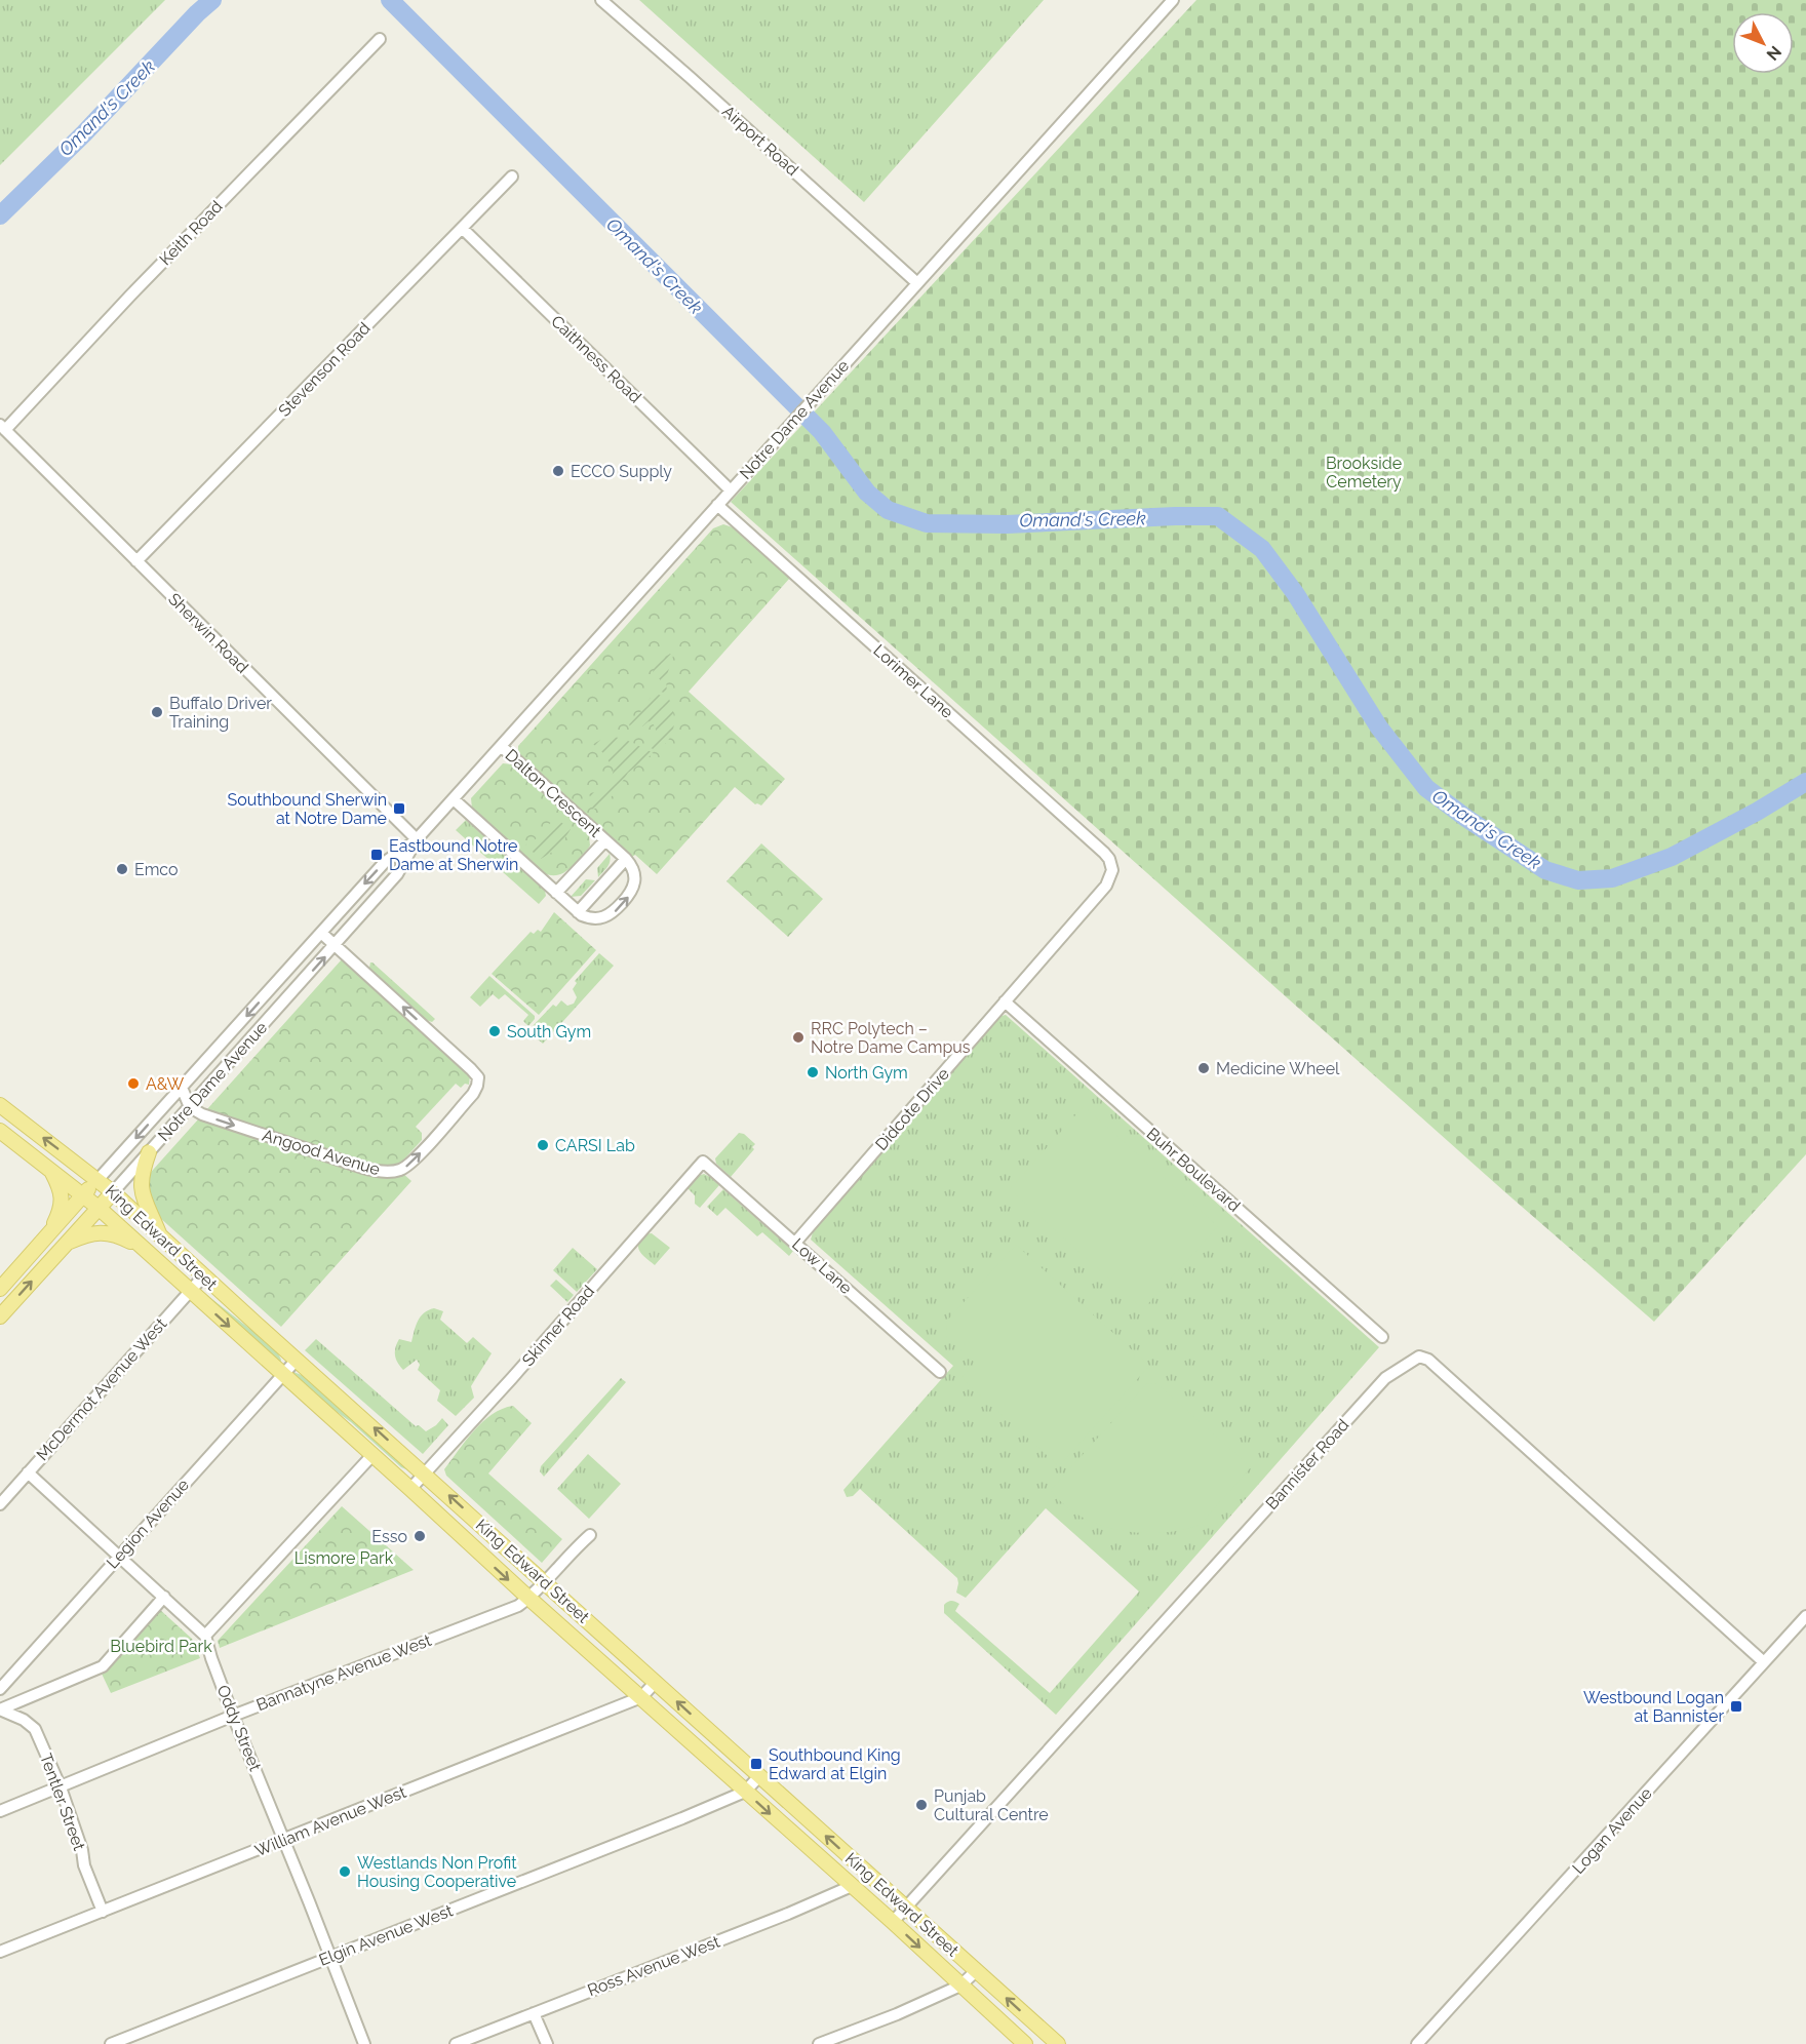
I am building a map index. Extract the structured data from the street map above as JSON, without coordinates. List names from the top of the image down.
{
  "streets": {
    "main road": ["Notre Dame Avenue", "King Edward Street"],
    "street": [
      "Airport Road",
      "Keith Road",
      "Caithness Road",
      "Stevenson Road",
      "Sherwin Road",
      "Lorimer Lane",
      "Dalton Crescent",
      "Didcote Drive",
      "Angood Avenue",
      "Buhr Boulevard",
      "Low Lane",
      "Skinner Road",
      "McDermot Avenue West",
      "Bannister Road",
      "Legion Avenue",
      "Bannatyne Avenue West",
      "Oddy Street",
      "Tentler Street",
      "William Avenue West",
      "Logan Avenue",
      "Elgin Avenue West",
      "Ross Avenue West"
    ]
  },
  "crossings": [
    ["Airport Road", "Notre Dame Avenue"],
    ["Keith Road", "Sherwin Road"],
    ["Caithness Road", "Stevenson Road"],
    ["Caithness Road", "Notre Dame Avenue"],
    ["Stevenson Road", "Sherwin Road"],
    ["Notre Dame Avenue", "Sherwin Road"],
    ["Notre Dame Avenue", "Lorimer Lane"],
    ["Notre Dame Avenue", "Dalton Crescent"],
    ["Notre Dame Avenue", "Angood Avenue"],
    ["Notre Dame Avenue", "King Edward Street"],
    ["Lorimer Lane", "Didcote Drive"],
    ["Didcote Drive", "Buhr Boulevard"],
    ["Didcote Drive", "Low Lane"],
    ["King Edward Street", "Skinner Road"],
    ["King Edward Street", "McDermot Avenue West"],
    ["King Edward Street", "Bannister Road"],
    ["King Edward Street", "Legion Avenue"],
    ["King Edward Street", "Bannatyne Avenue West"],
    ["King Edward Street", "William Avenue West"],
    ["King Edward Street", "Elgin Avenue West"],
    ["King Edward Street", "Ross Avenue West"],
    ["Low Lane", "Skinner Road"],
    ["McDermot Avenue West", "Oddy Street"],
    ["Bannister Road", "Logan Avenue"],
    ["Legion Avenue", "Oddy Street"],
    ["Bannatyne Avenue West", "Oddy Street"],
    ["Bannatyne Avenue West", "Tentler Street"],
    ["Oddy Street", "William Avenue West"],
    ["Oddy Street", "Elgin Avenue West"],
    ["Tentler Street", "William Avenue West"]
  ],
  "water": ["Omand's Creek"],
  "parks": ["Brookside Cemetery", "Lismore Park", "Bluebird Park"],
  "places": {
    "other": [
      "ECCO Supply",
      "Buffalo Driver Training",
      "Emco",
      "South Gym",
      "RRC Polytech – Notre Dame Campus",
      "Medicine Wheel",
      "North Gym",
      "A&W",
      "CARSI Lab",
      "Esso",
      "Punjab Cultural Centre",
      "Westlands Non Profit Housing Cooperative"
    ],
    "transit": [
      "Southbound Sherwin at Notre Dame",
      "Eastbound Notre Dame at Sherwin",
      "Westbound Logan at Bannister",
      "Southbound King Edward at Elgin"
    ]
  },
  "north": "bottom right"
}
